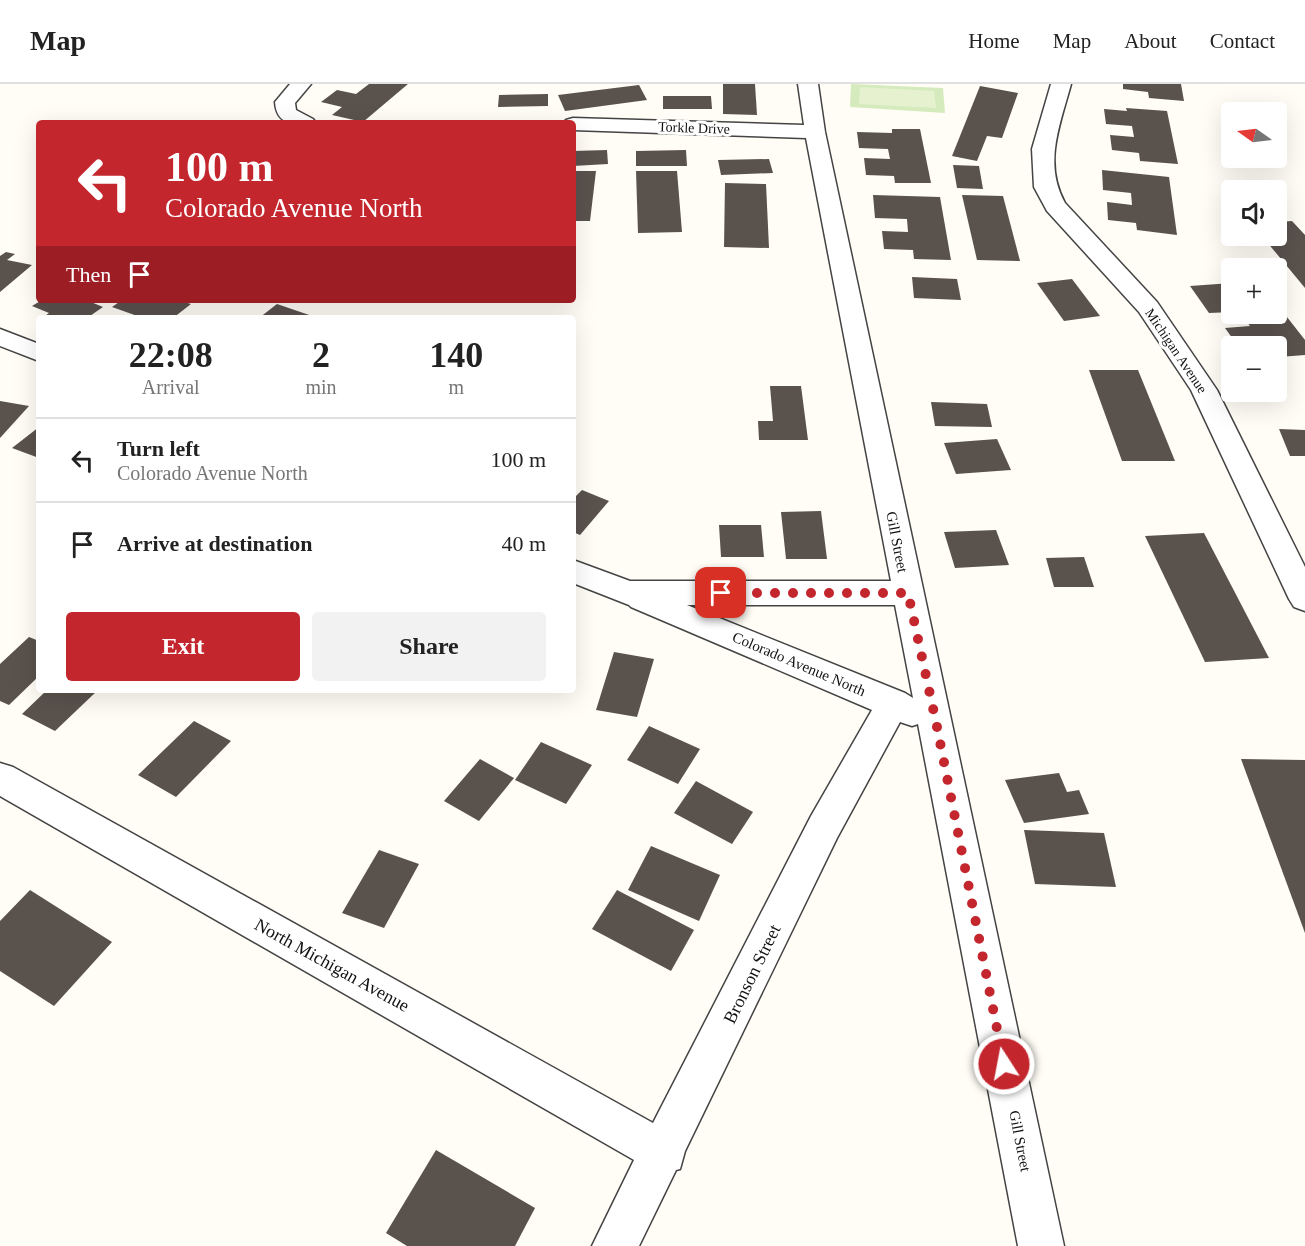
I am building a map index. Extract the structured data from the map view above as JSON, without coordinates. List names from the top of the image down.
{
  "streets": {
    "street": [
      "Torkle Drive",
      "Michigan Avenue",
      "Gill Street",
      "Colorado Avenue North",
      "North Michigan Avenue",
      "Bronson Street"
    ]
  },
  "crossings": [
    ["Torkle Drive", "Gill Street"],
    ["Gill Street", "Colorado Avenue North"],
    ["Colorado Avenue North", "Bronson Street"],
    ["North Michigan Avenue", "Bronson Street"]
  ],
  "north": "left",
  "page": {
    "header": "Map",
    "nav": [
      "Home",
      "Map",
      "About",
      "Contact"
    ],
    "map_buttons": ["+", "−"],
    "turn": ["100 m", "Colorado Avenue North"],
    "then": "Then",
    "eta": [
      "22:08",
      "Arrival",
      "2",
      "min",
      "140",
      "m"
    ],
    "list": [
      {
        "name": "Turn left",
        "note": "Colorado Avenue North",
        "value": "100 m"
      },
      {
        "name": "Arrive at destination",
        "value": "40 m"
      }
    ],
    "buttons": ["Exit", "Share"]
  }
}
